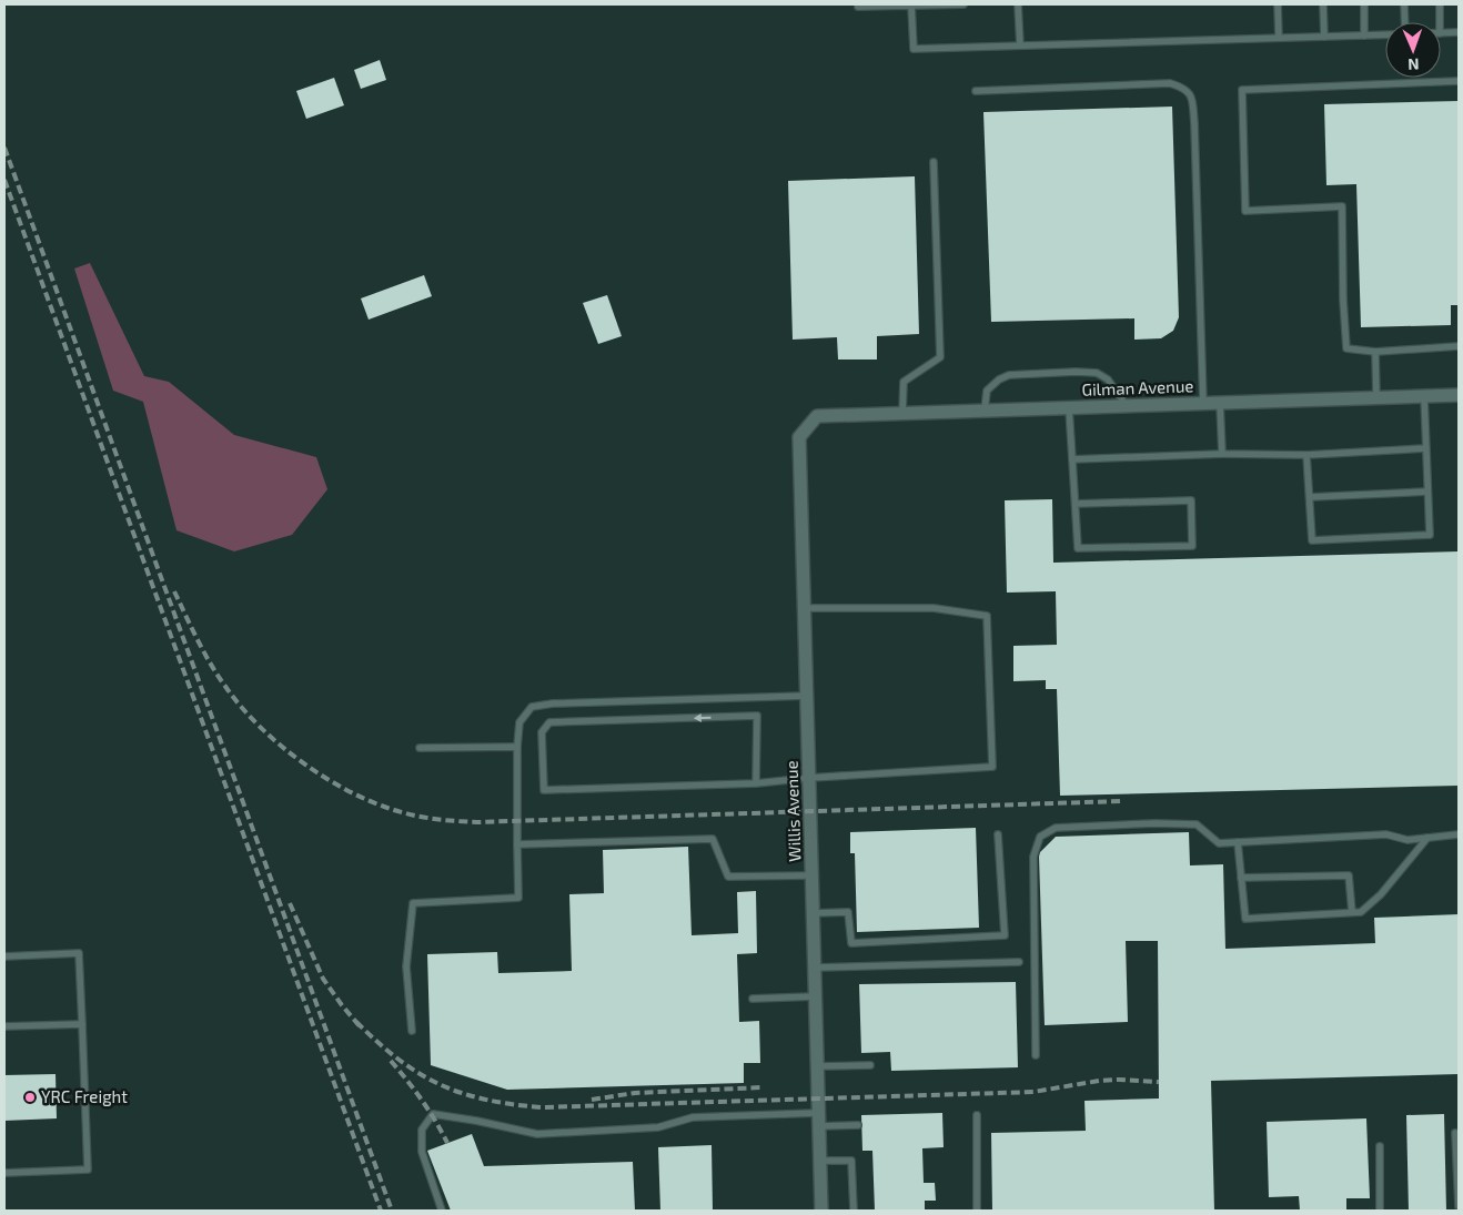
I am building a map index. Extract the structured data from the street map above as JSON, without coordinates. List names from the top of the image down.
{
  "streets": {
    "street": ["Gilman Avenue", "Willis Avenue"]
  },
  "crossings": [
    ["Gilman Avenue", "Willis Avenue"]
  ],
  "places": ["YRC Freight"],
  "north": "bottom"
}
